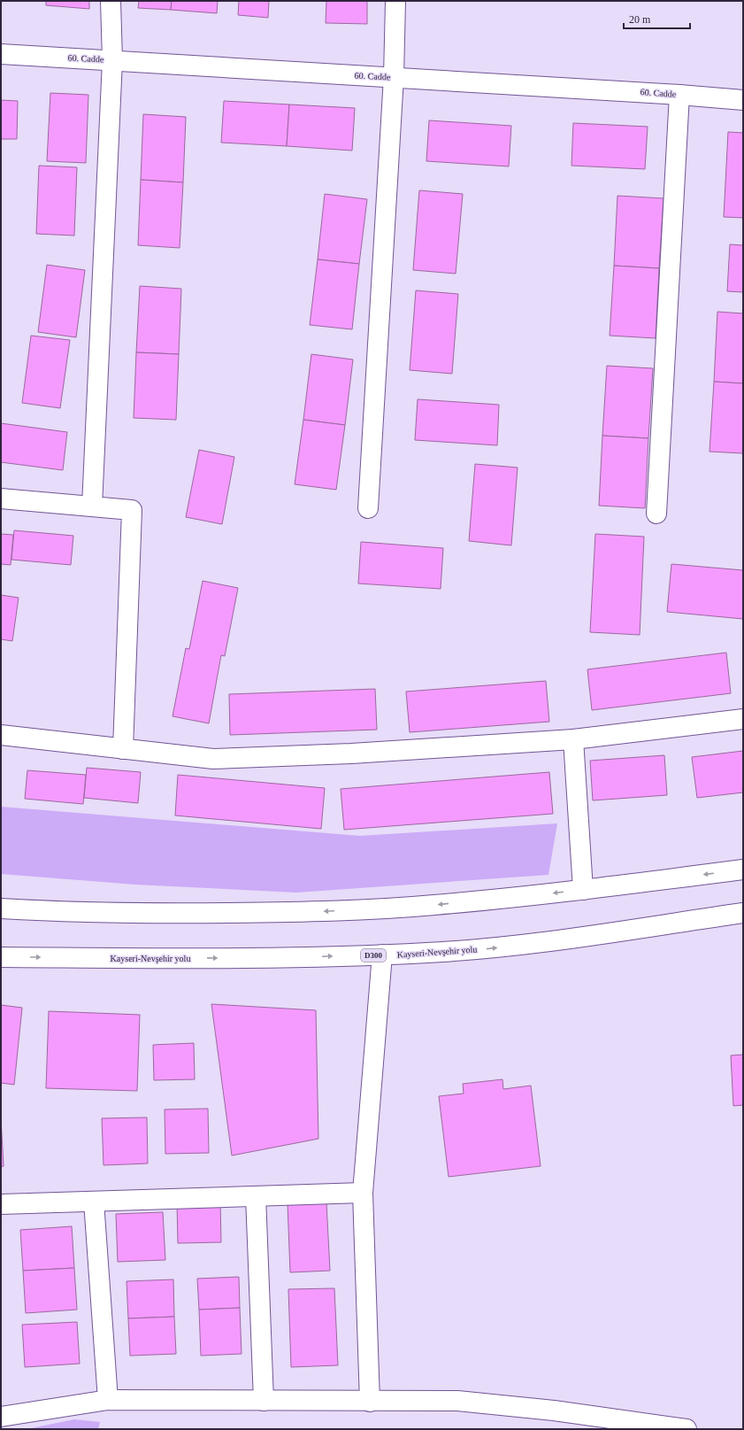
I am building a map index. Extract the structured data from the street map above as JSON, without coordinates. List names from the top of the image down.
{
  "streets": {
    "main road": ["60. Cadde", "Kayseri-Nevşehir yolu", "D300"]
  },
  "scale_bar": "20 m"
}
